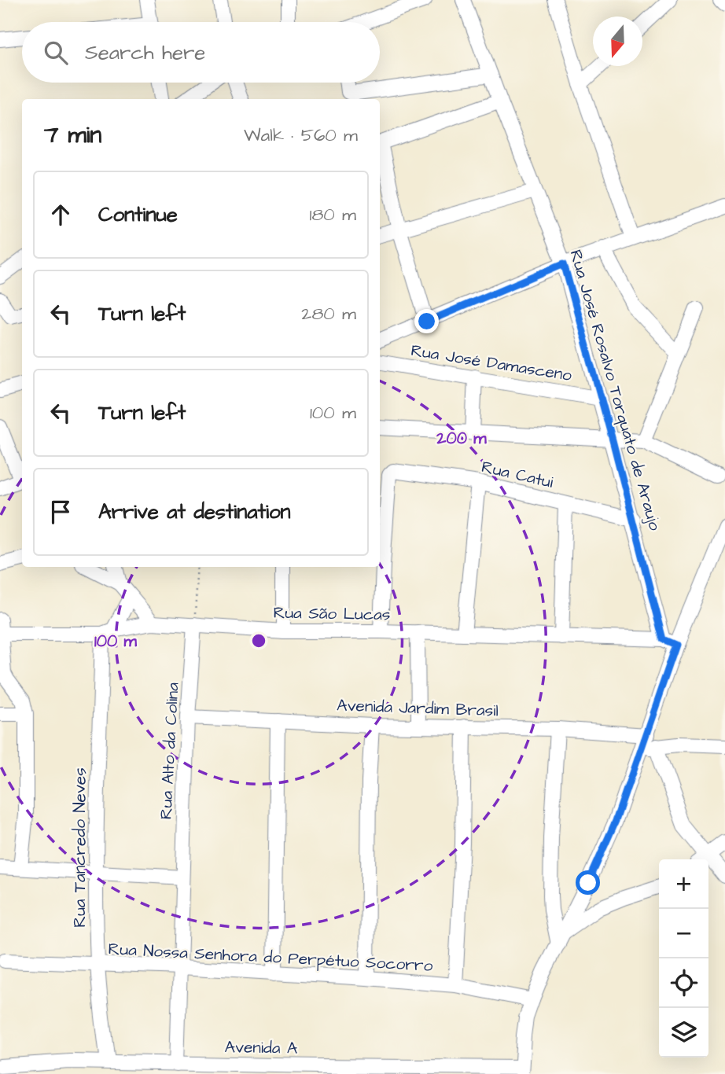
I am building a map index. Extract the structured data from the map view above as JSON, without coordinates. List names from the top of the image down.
{
  "streets": {
    "street": [
      "Rua José Damasceno",
      "Rua José Rosalvo Torquato de Araujo",
      "Rua Catui",
      "Rua São Lucas",
      "Avenida Jardim Brasil",
      "Rua Alto da Colina",
      "Rua Tancredo Neves",
      "Rua Nossa Senhora do Perpétuo Socorro",
      "Avenida A"
    ]
  },
  "crossings": [
    ["Rua José Damasceno", "Rua José Rosalvo Torquato de Araujo"],
    ["Rua José Rosalvo Torquato de Araujo", "Rua Catui"],
    ["Rua José Rosalvo Torquato de Araujo", "Rua São Lucas"],
    ["Rua São Lucas", "Rua Alto da Colina"],
    ["Rua São Lucas", "Rua Tancredo Neves"],
    ["Avenida Jardim Brasil", "Rua Alto da Colina"],
    ["Rua Alto da Colina", "Rua Nossa Senhora do Perpétuo Socorro"],
    ["Rua Alto da Colina", "Avenida A"],
    ["Rua Tancredo Neves", "Rua Nossa Senhora do Perpétuo Socorro"],
    ["Rua Tancredo Neves", "Avenida A"]
  ],
  "north": "bottom",
  "page": {
    "search": "Search here",
    "heading": ["7 min", "Walk · 560 m"],
    "list": [
      ["Continue", "180 m"],
      ["Turn left", "280 m"],
      ["Turn left", "100 m"],
      "Arrive at destination"
    ],
    "map_buttons": ["+", "−"]
  },
  "rings": ["200 m", "100 m"]
}
